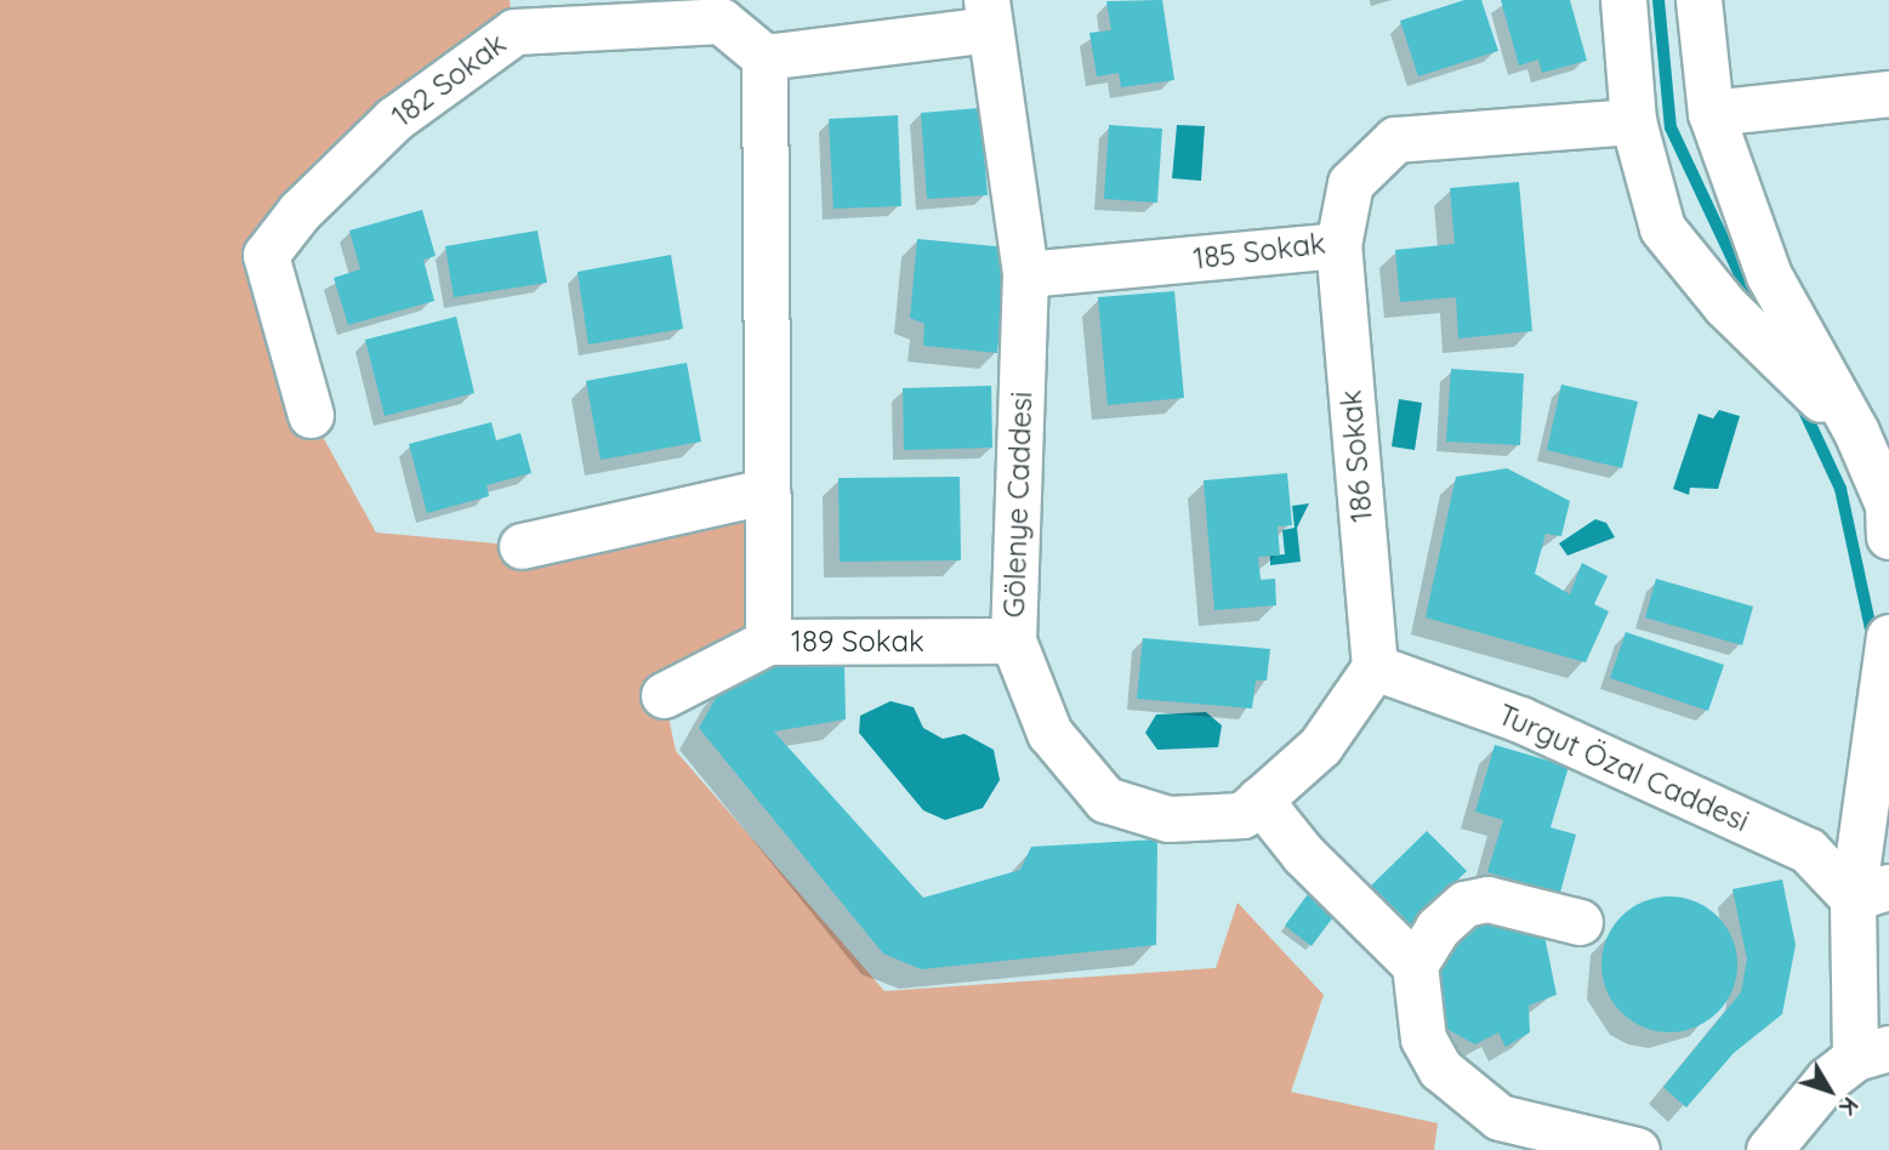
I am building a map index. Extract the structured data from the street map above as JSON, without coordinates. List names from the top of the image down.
{
  "streets": {
    "street": [
      "182 Sokak",
      "185 Sokak",
      "186 Sokak",
      "Gölenye Caddesi",
      "189 Sokak",
      "Turgut Özal Caddesi"
    ]
  },
  "crossings": [
    ["185 Sokak", "186 Sokak"],
    ["185 Sokak", "Gölenye Caddesi"],
    ["186 Sokak", "Gölenye Caddesi"],
    ["186 Sokak", "Turgut Özal Caddesi"],
    ["Gölenye Caddesi", "189 Sokak"],
    ["Gölenye Caddesi", "Turgut Özal Caddesi"]
  ],
  "north": "bottom right"
}
